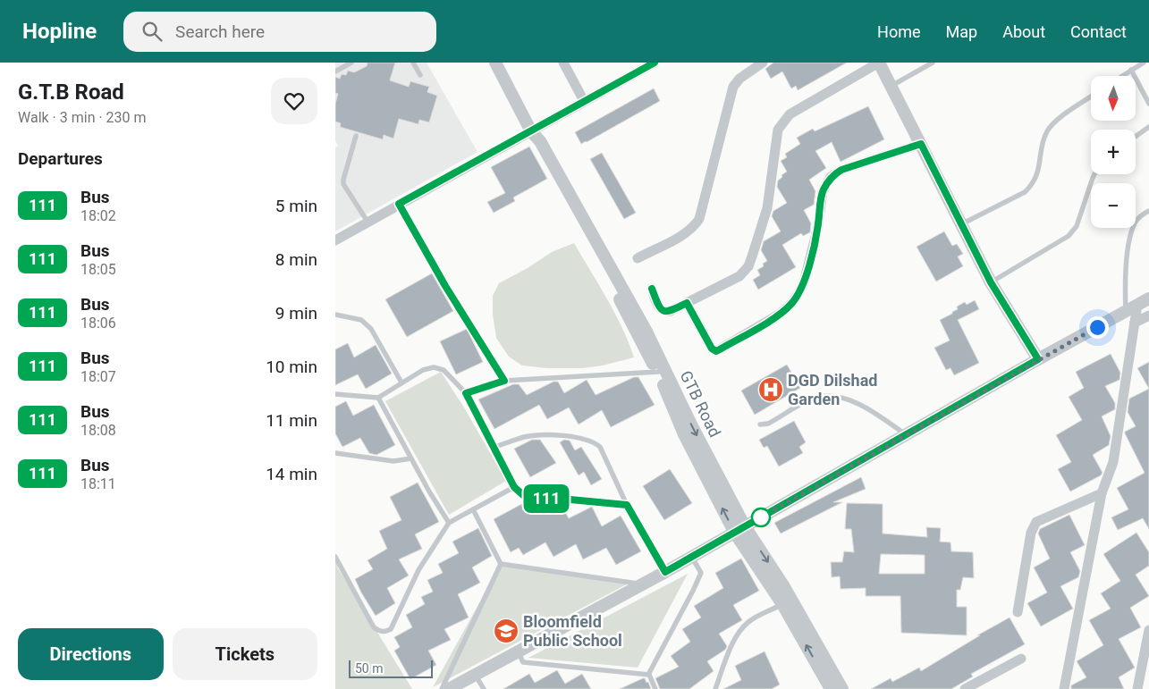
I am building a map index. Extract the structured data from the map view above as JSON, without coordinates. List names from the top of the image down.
{
  "streets": {
    "street": ["GTB Road"]
  },
  "places": {
    "hospital": ["DGD Dilshad Garden"],
    "school or university": ["Bloomfield Public School"]
  },
  "lines": ["bus line 111"],
  "scale_bar": "50 m",
  "north": "bottom",
  "page": {
    "header": "Hopline",
    "search": "Search here",
    "nav": [
      "Home",
      "Map",
      "About",
      "Contact"
    ],
    "heading": [
      ["G.T.B Road", "Walk · 3 min · 230 m"],
      "Departures"
    ],
    "on_map": "111",
    "map_buttons": ["+", "−"],
    "list": [
      {
        "mark": "111",
        "name": "Bus",
        "note": "18:02",
        "value": "5 min"
      },
      {
        "mark": "111",
        "name": "Bus",
        "note": "18:05",
        "value": "8 min"
      },
      {
        "mark": "111",
        "name": "Bus",
        "note": "18:06",
        "value": "9 min"
      },
      {
        "mark": "111",
        "name": "Bus",
        "note": "18:07",
        "value": "10 min"
      },
      {
        "mark": "111",
        "name": "Bus",
        "note": "18:08",
        "value": "11 min"
      },
      {
        "mark": "111",
        "name": "Bus",
        "note": "18:11",
        "value": "14 min"
      }
    ],
    "buttons": ["Directions", "Tickets"],
    "scale": "50 m"
  }
}
